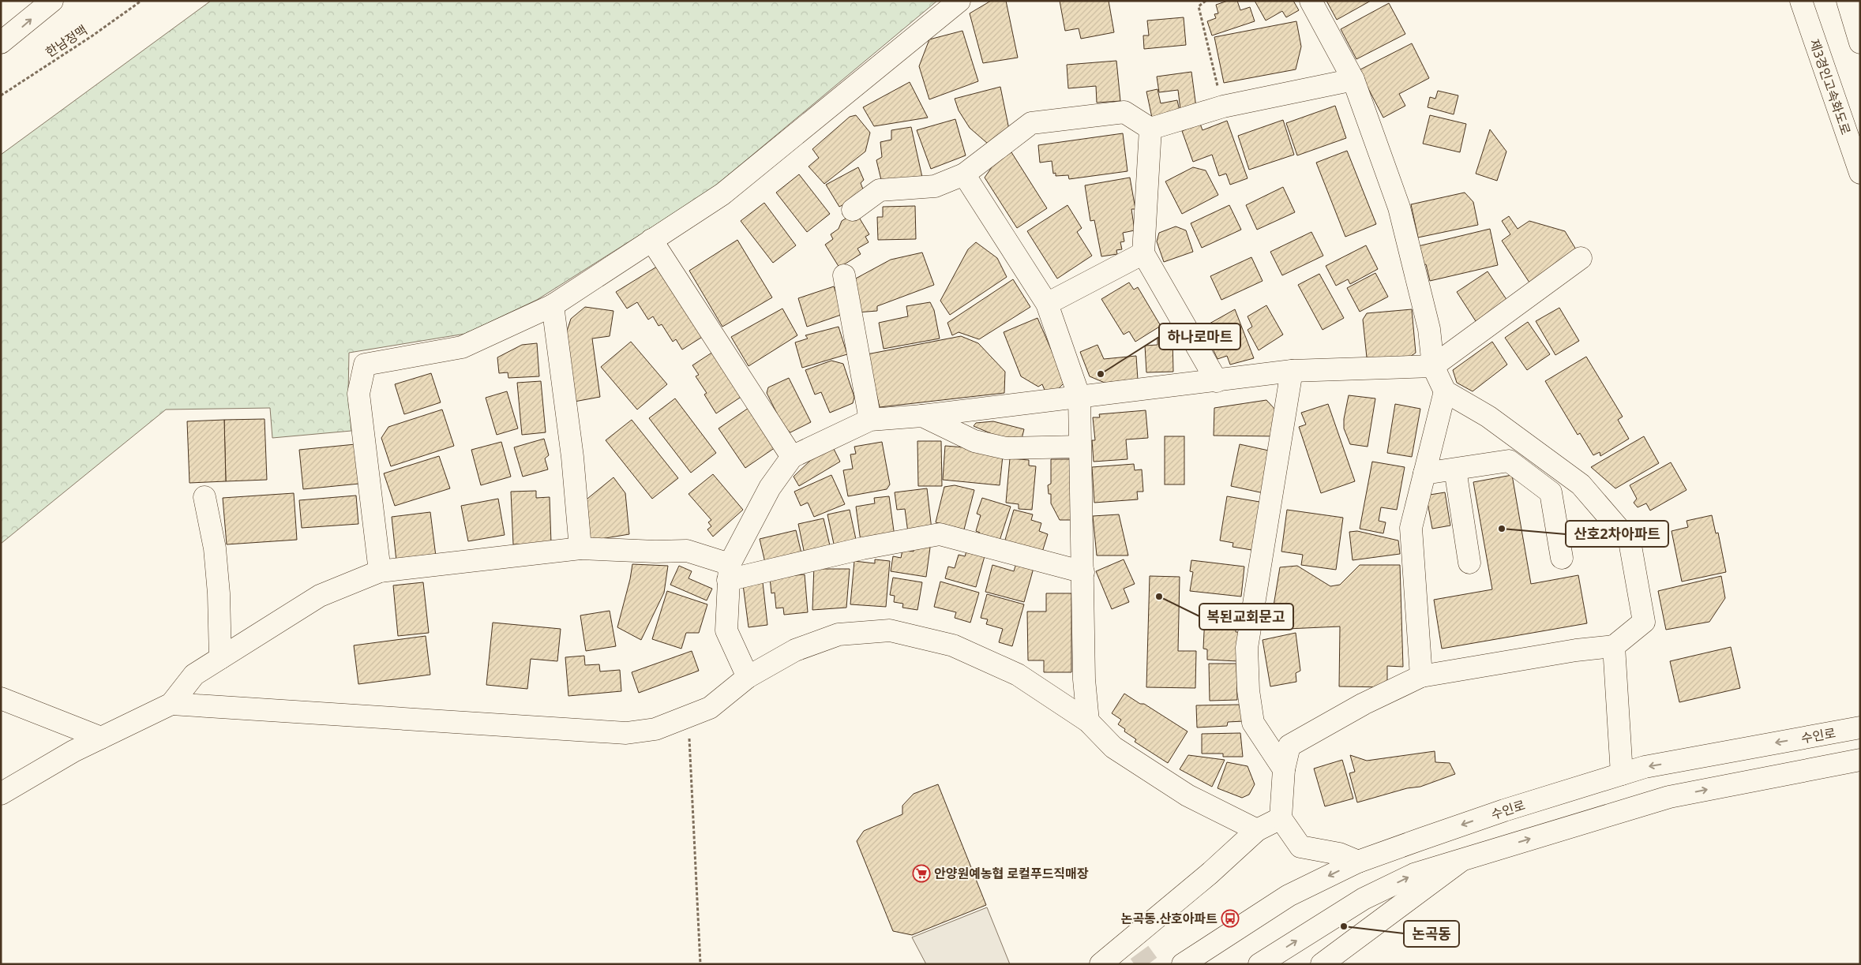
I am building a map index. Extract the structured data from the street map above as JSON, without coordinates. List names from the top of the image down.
{
  "streets": {
    "main road": ["제3경인고속화도로", "수인로"],
    "path": ["한남정맥"]
  },
  "places": {
    "other": [
      "하나로마트",
      "산호2차아파트",
      "복된교회문고",
      "논곡동"
    ],
    "supermarket": ["안양원예농협 로컬푸드직매장"],
    "bus stop": ["논곡동.산호아파트"]
  }
}
